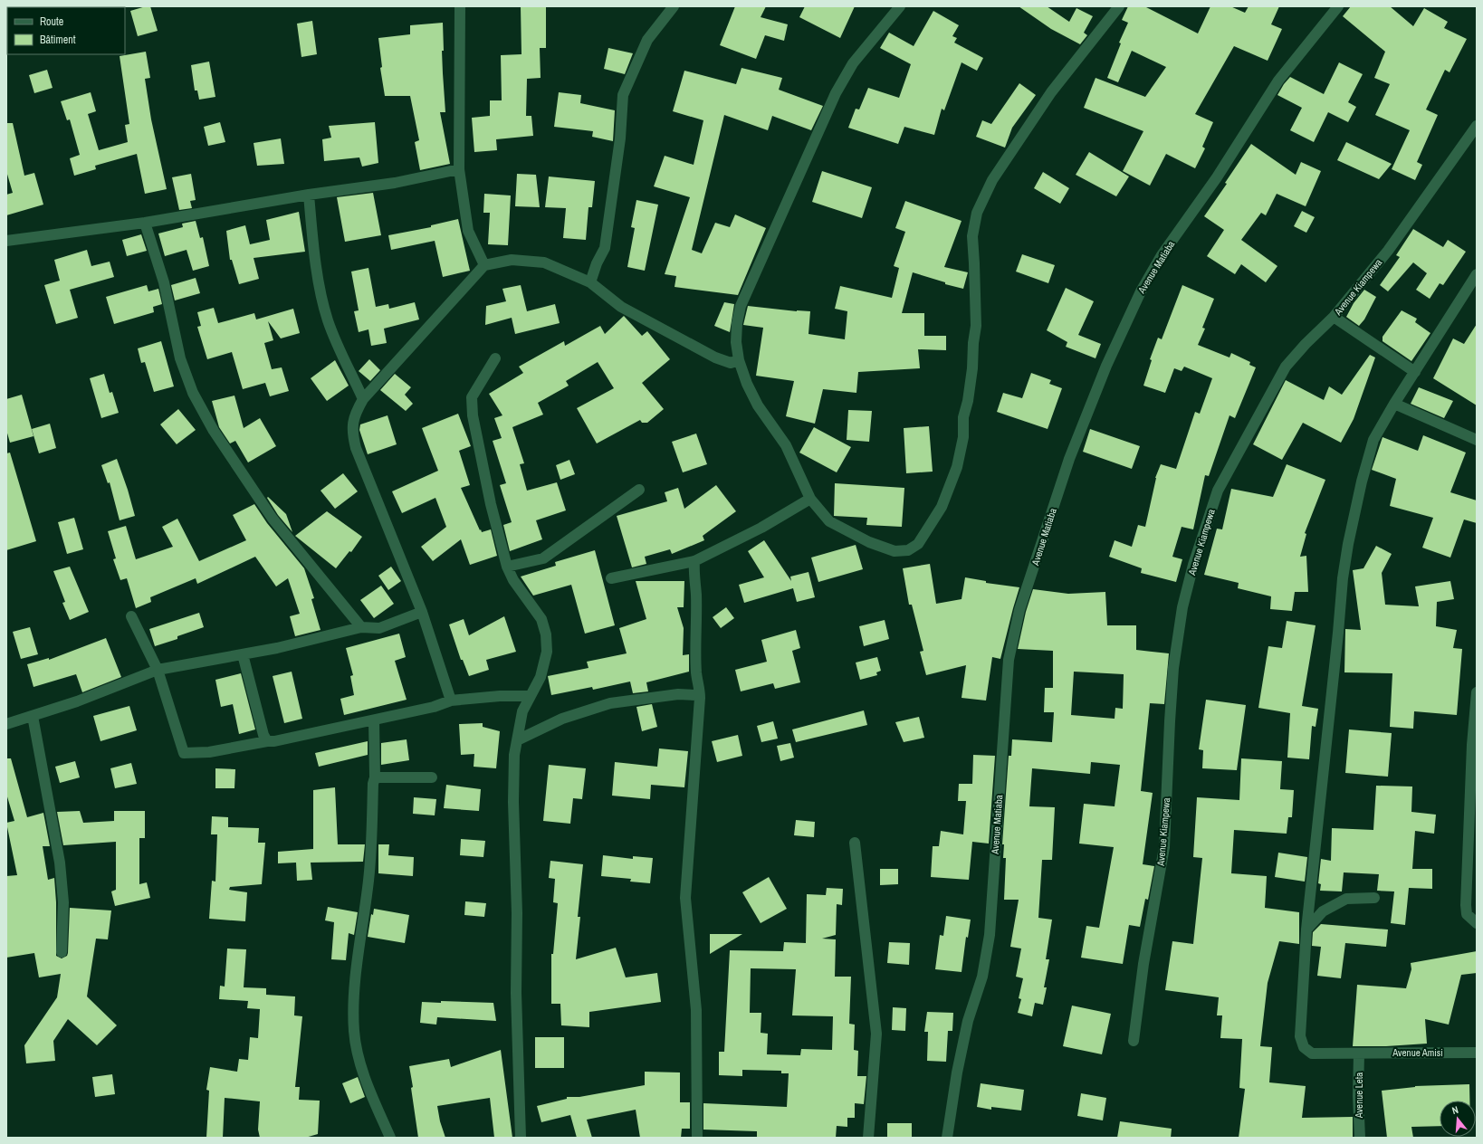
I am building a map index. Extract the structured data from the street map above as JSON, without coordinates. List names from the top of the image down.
{
  "streets": {
    "street": [
      "Avenue Matiaba",
      "Avenue Kiampewa",
      "Avenue Amisi",
      "Avenue Leta"
    ]
  },
  "crossings": [
    ["Avenue Amisi", "Avenue Leta"]
  ],
  "legend": ["Route", "Bâtiment"],
  "north": "top"
}
